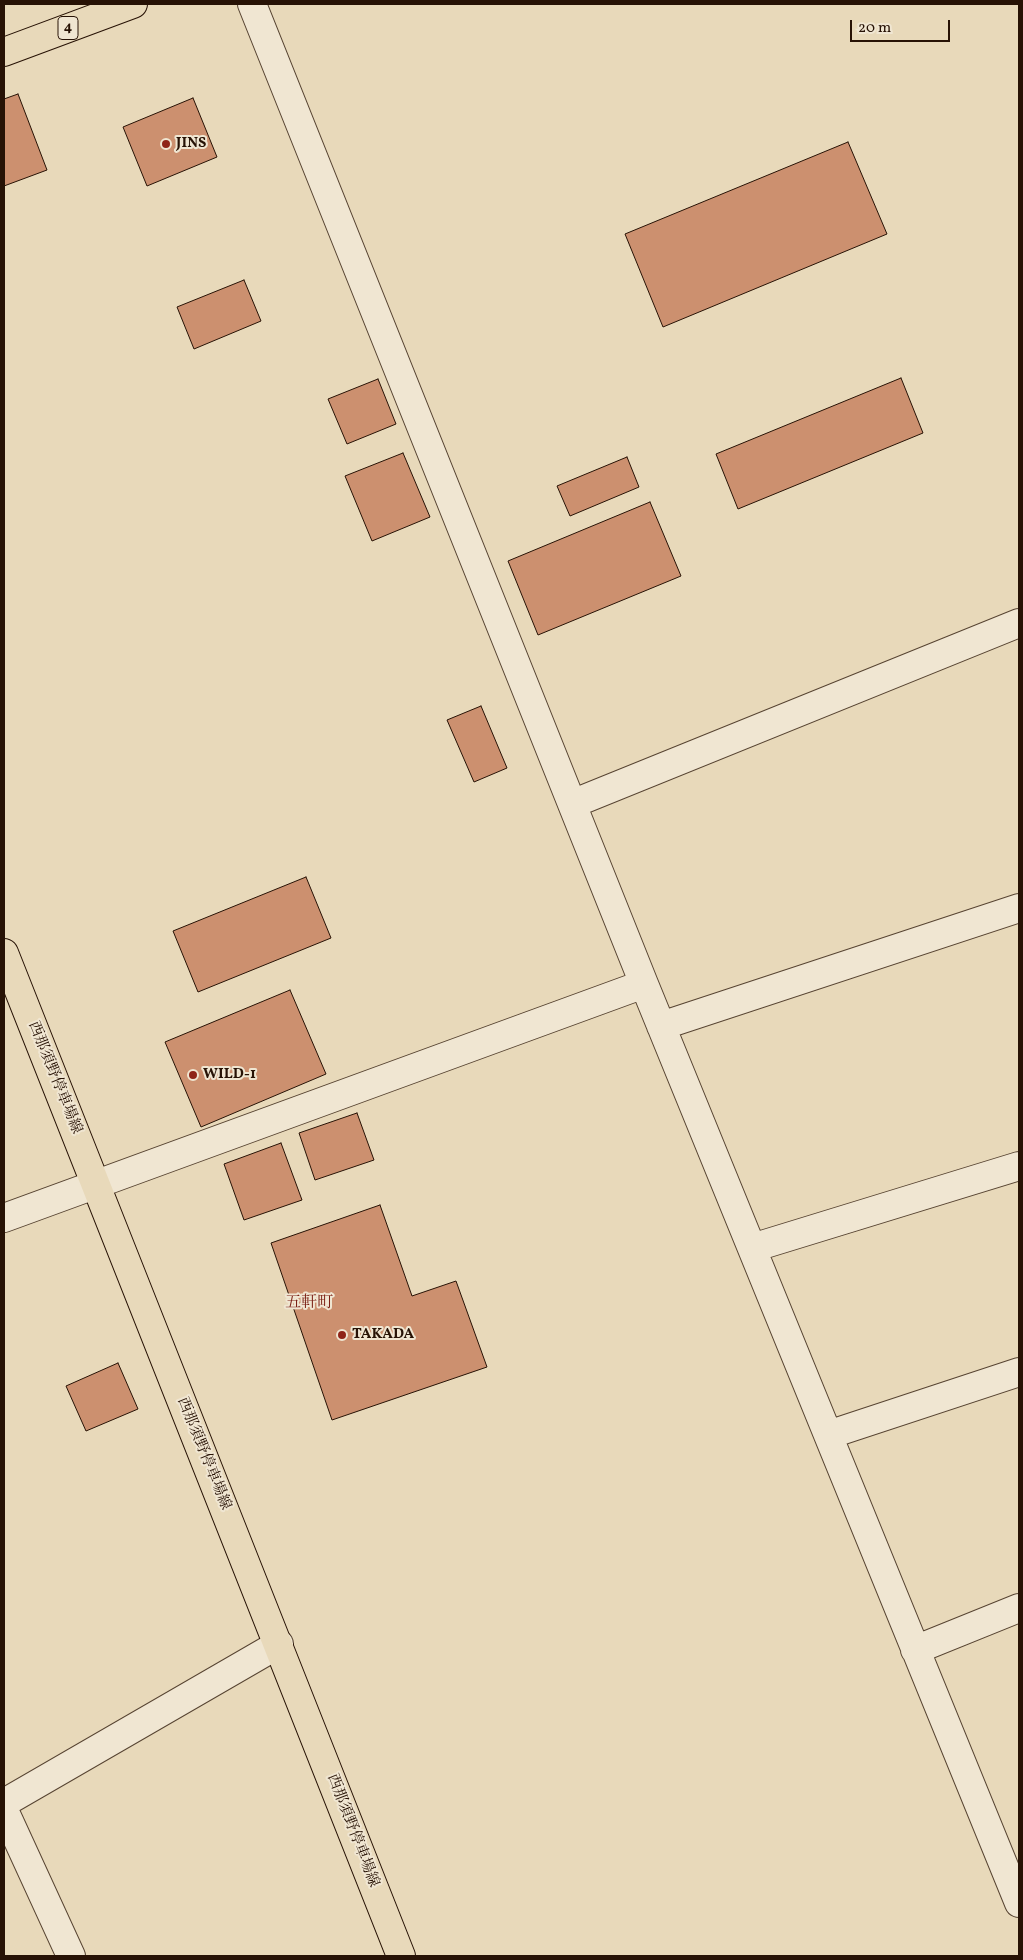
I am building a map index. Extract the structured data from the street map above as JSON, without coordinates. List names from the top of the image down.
{
  "streets": {
    "main road": ["4", "西那須野停車場線"]
  },
  "districts": ["五軒町"],
  "places": ["JINS", "WILD-1", "TAKADA"],
  "scale_bar": "20 m"
}
